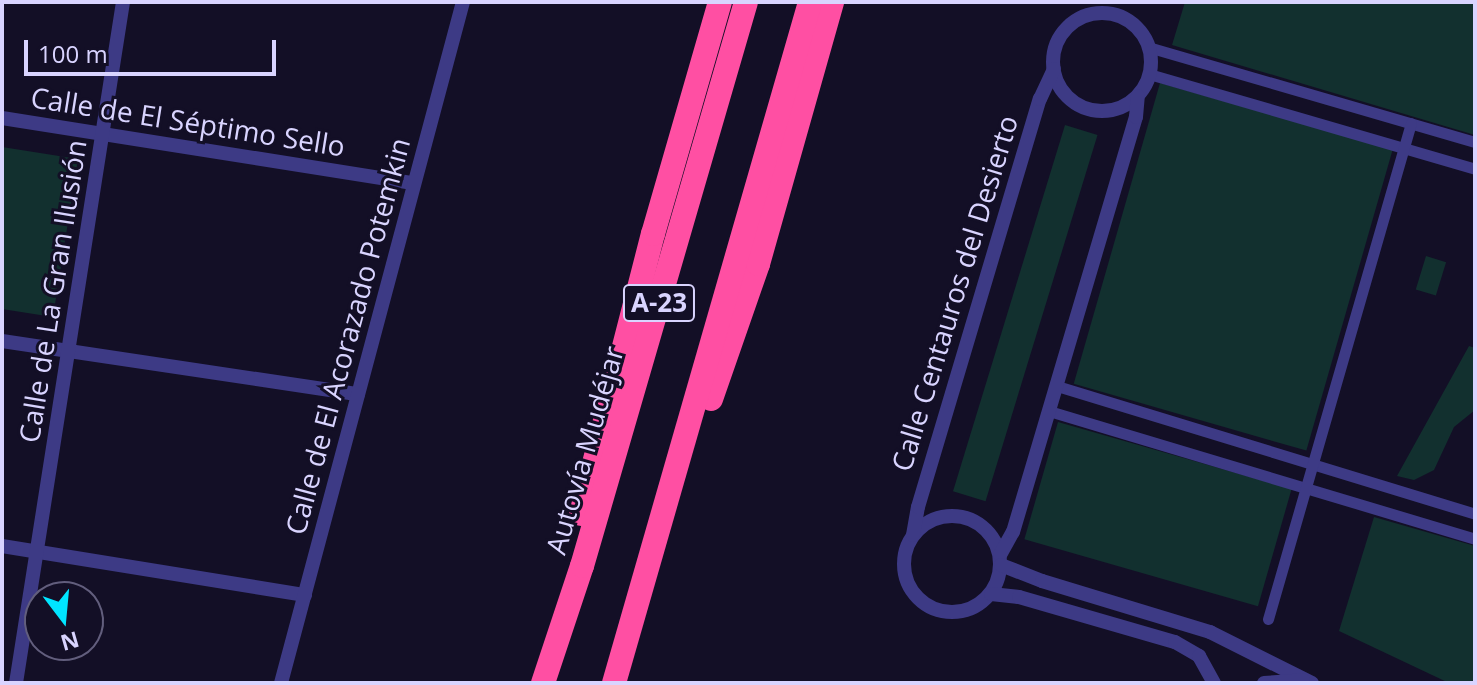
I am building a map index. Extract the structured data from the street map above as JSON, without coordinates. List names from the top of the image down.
{
  "streets": {
    "highway": ["A-23", "Autovía Mudéjar"],
    "street": [
      "Calle de El Séptimo Sello",
      "Calle de La Gran Ilusión",
      "Calle Centauros del Desierto",
      "Calle de El Acorazado Potemkin"
    ]
  },
  "crossings": [
    ["Calle de El Séptimo Sello", "Calle de La Gran Ilusión"],
    ["Calle de El Séptimo Sello", "Calle de El Acorazado Potemkin"]
  ],
  "scale_bar": "100 m",
  "north": "bottom"
}
